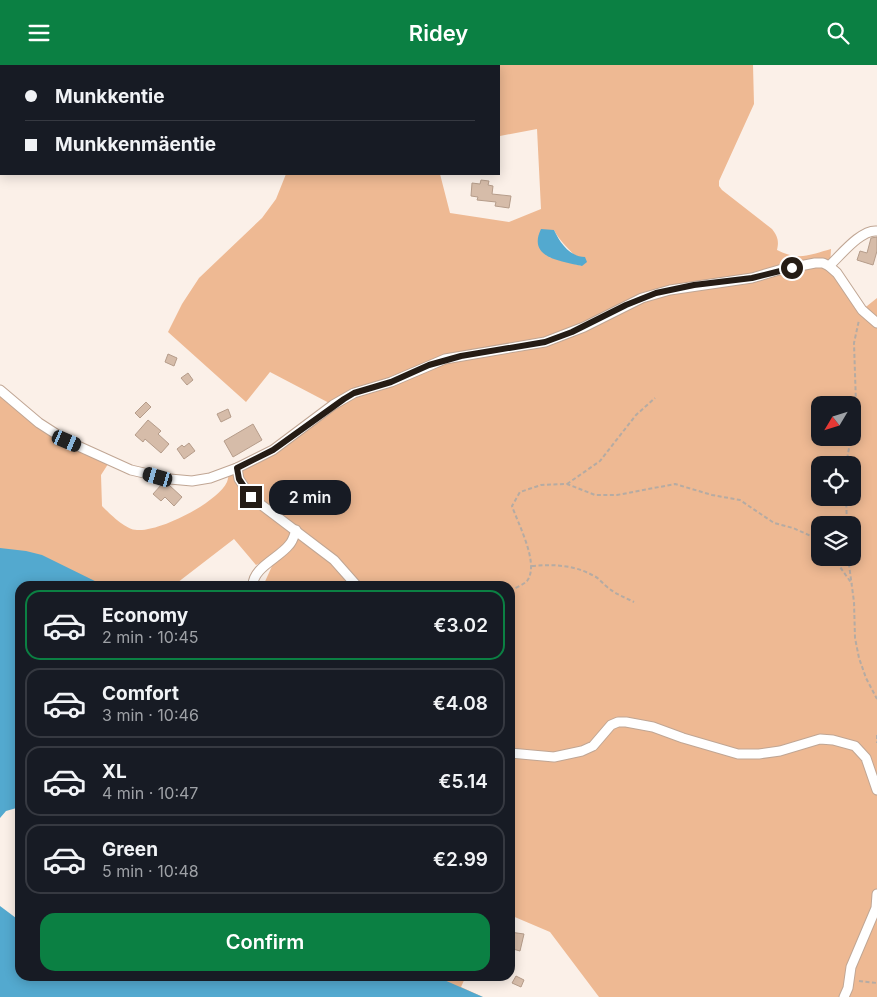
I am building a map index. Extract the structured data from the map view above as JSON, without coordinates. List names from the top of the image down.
{
  "north": "bottom left",
  "page": {
    "header": "Ridey",
    "banner": ["Munkkentie", "Munkkenmäentie"],
    "bubble": "2 min",
    "list": [
      {
        "name": "Economy",
        "note": "2 min · 10:45",
        "value": "€3.02"
      },
      {
        "name": "Comfort",
        "note": "3 min · 10:46",
        "value": "€4.08"
      },
      {
        "name": "XL",
        "note": "4 min · 10:47",
        "value": "€5.14"
      },
      {
        "name": "Green",
        "note": "5 min · 10:48",
        "value": "€2.99"
      }
    ],
    "buttons": "Confirm"
  }
}
